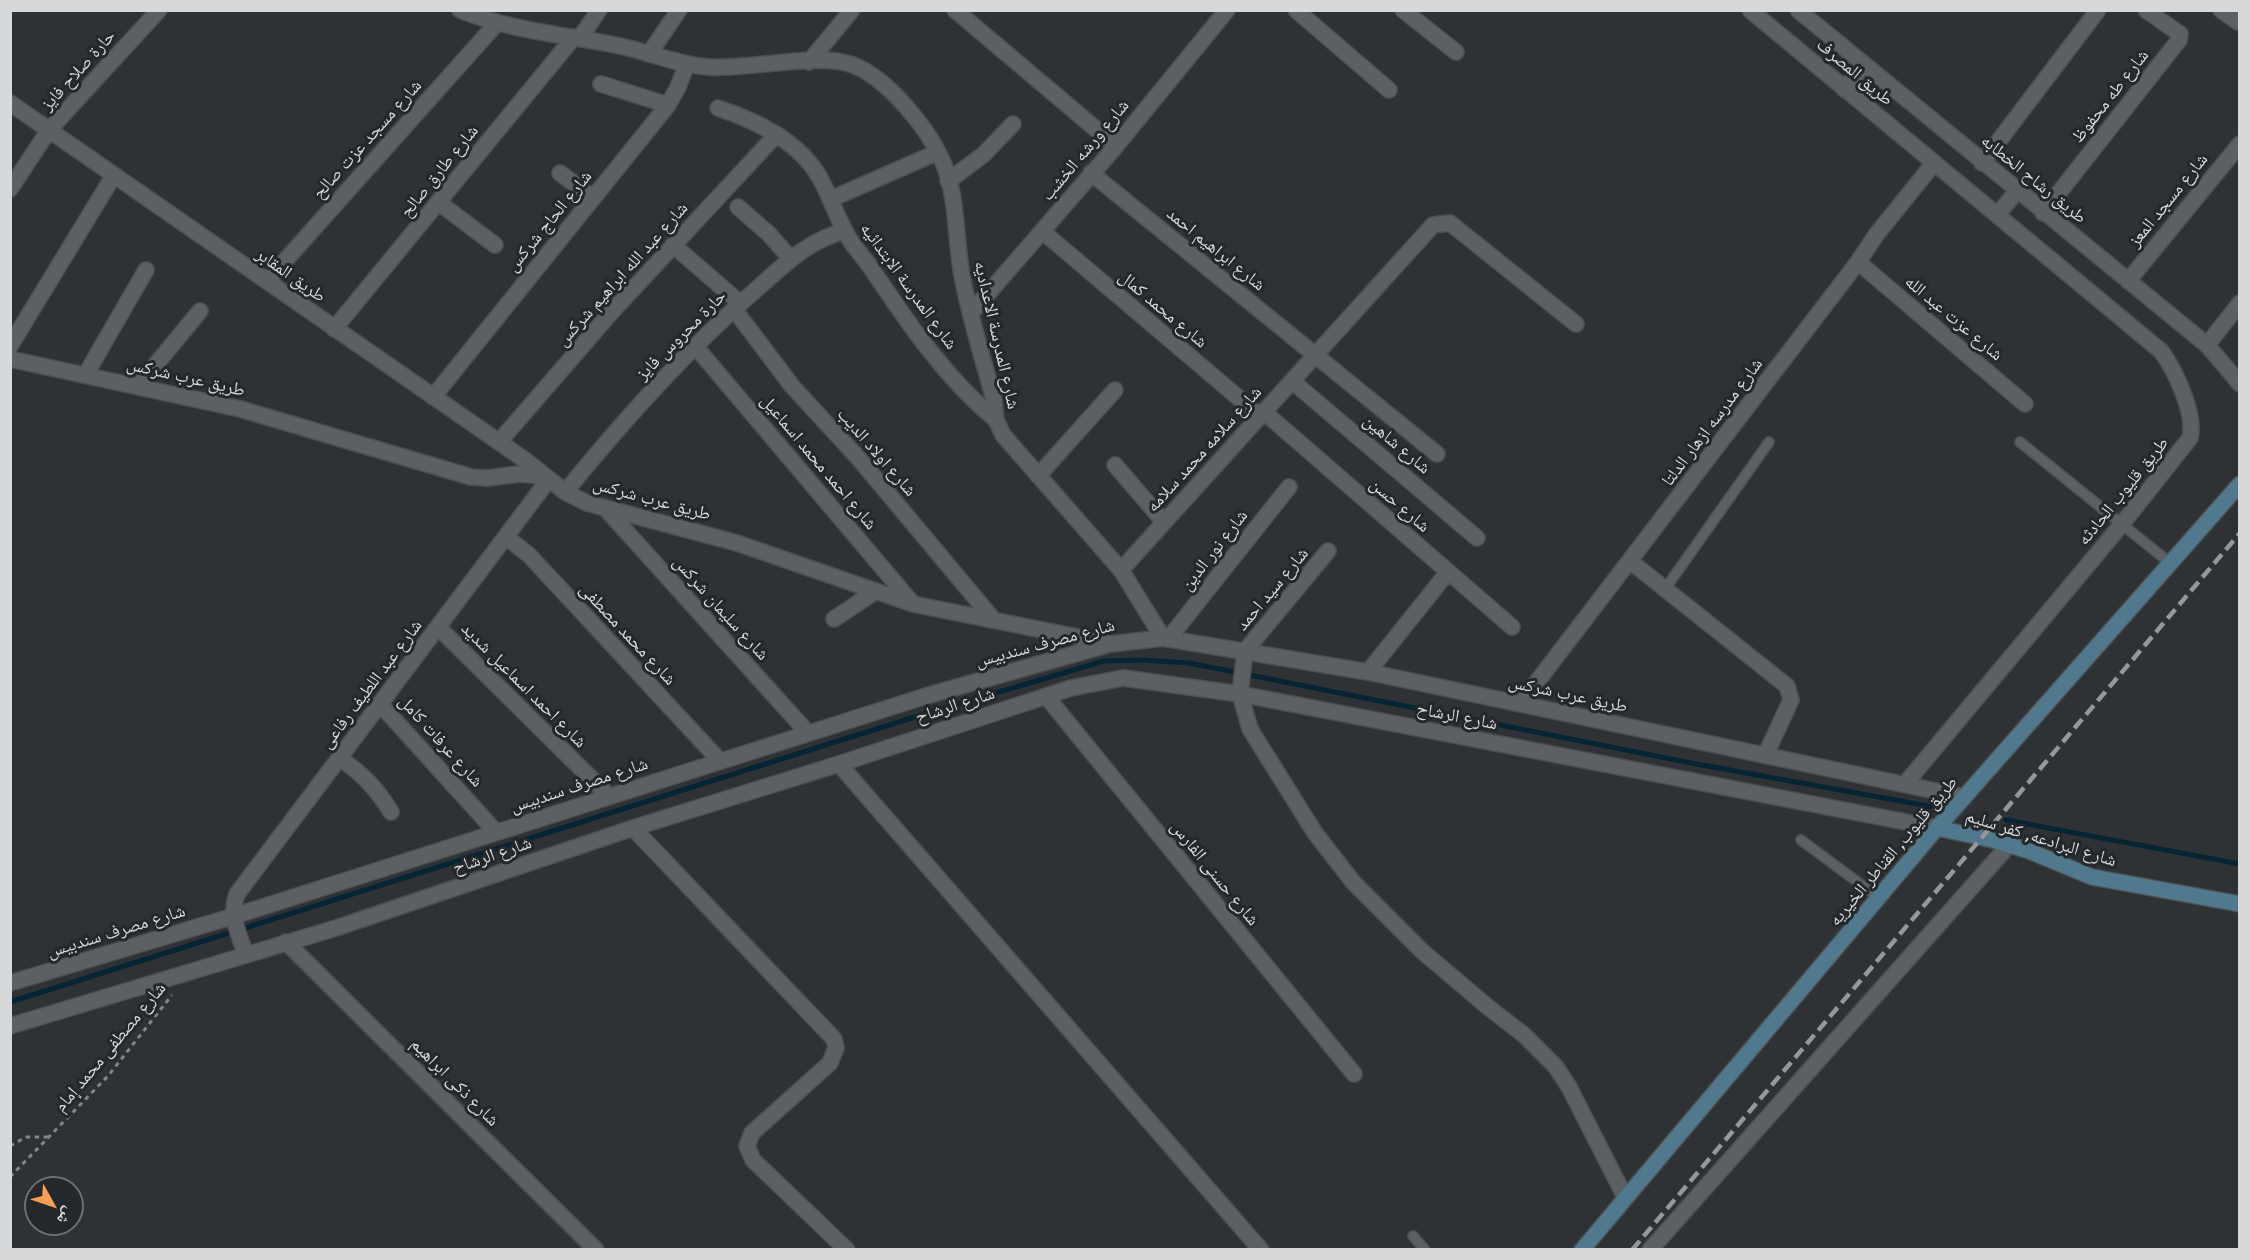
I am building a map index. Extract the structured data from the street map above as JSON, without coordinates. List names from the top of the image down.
{
  "streets": {
    "main road": ["شارع البرادعه, كفر سليم", "طريق قليوب, القناطر الخيريه"],
    "street": [
      "حارة صلاح فايز",
      "طريق المصرف",
      "شارع طه محفوظ",
      "شارع مسجد عزت صالح",
      "شارع ورشه الخشب",
      "شارع طارق صالح",
      "طريق رشاح الخطابه",
      "شارع مسجد المعز",
      "شارع الحاج شركس",
      "شارع ابراهيم احمد",
      "شارع عبد الله ابراهيم شركس",
      "طريق المقابر",
      "شارع المدرسة الابتدائيه",
      "شارع محمد كمال",
      "شارع عزت عبد الله",
      "حارة محروس فايز",
      "شارع المدرسة الاعداديه",
      "طريق عرب شركس",
      "شارع مدرسه ازهار الدلتا",
      "شارع شاهين",
      "شارع سلامه محمد سلامه",
      "شارع اولاد الديب",
      "شارع احمد محمد اسماعيل",
      "طريق قليوب الحادثه",
      "شارع حسن",
      "شارع نور الدين",
      "شارع سيد احمد",
      "شارع سليمان شركس",
      "شارع محمد مصطفى",
      "شارع مصرف سندبيس",
      "شارع عبد اللطيف رفاعى",
      "شارع احمد اسماعيل شديد",
      "شارع الرشاح",
      "شارع عرفات كامل",
      "شارع حسنى الفارس",
      "شارع ذكى ابراهيم"
    ],
    "path": ["شارع مصطفى محمد إمام"]
  },
  "crossings": [
    ["حارة صلاح فايز", "طريق المقابر"],
    ["طريق المصرف", "شارع مدرسه ازهار الدلتا"],
    ["طريق المصرف", "طريق قليوب الحادثه"],
    ["شارع طه محفوظ", "طريق رشاح الخطابه"],
    ["شارع مسجد عزت صالح", "طريق المقابر"],
    ["شارع مسجد عزت صالح", "شارع المدرسة الاعداديه"],
    ["شارع ورشه الخشب", "شارع ابراهيم احمد"],
    ["شارع ورشه الخشب", "شارع محمد كمال"],
    ["شارع ورشه الخشب", "شارع المدرسة الاعداديه"],
    ["شارع طارق صالح", "طريق المقابر"],
    ["شارع طارق صالح", "شارع المدرسة الاعداديه"],
    ["طريق رشاح الخطابه", "شارع مسجد المعز"],
    ["شارع الحاج شركس", "طريق المقابر"],
    ["شارع الحاج شركس", "شارع المدرسة الاعداديه"],
    ["شارع ابراهيم احمد", "شارع سلامه محمد سلامه"],
    ["شارع عبد الله ابراهيم شركس", "طريق المقابر"],
    ["شارع عبد الله ابراهيم شركس", "شارع المدرسة الابتدائيه"],
    ["شارع عبد الله ابراهيم شركس", "شارع اولاد الديب"],
    ["طريق المقابر", "طريق عرب شركس"],
    ["طريق المقابر", "شارع عبد اللطيف رفاعى"],
    ["شارع المدرسة الابتدائيه", "حارة محروس فايز"],
    ["شارع المدرسة الابتدائيه", "شارع المدرسة الاعداديه"],
    ["شارع محمد كمال", "شارع سلامه محمد سلامه"],
    ["شارع محمد كمال", "شارع حسن"],
    ["شارع عزت عبد الله", "شارع مدرسه ازهار الدلتا"],
    ["حارة محروس فايز", "طريق عرب شركس"],
    ["حارة محروس فايز", "شارع اولاد الديب"],
    ["حارة محروس فايز", "شارع احمد محمد اسماعيل"],
    ["شارع المدرسة الاعداديه", "طريق عرب شركس"],
    ["شارع المدرسة الاعداديه", "شارع سلامه محمد سلامه"],
    ["شارع المدرسة الاعداديه", "شارع نور الدين"],
    ["شارع المدرسة الاعداديه", "شارع مصرف سندبيس"],
    ["طريق عرب شركس", "شارع مدرسه ازهار الدلتا"],
    ["طريق عرب شركس", "شارع اولاد الديب"],
    ["طريق عرب شركس", "شارع احمد محمد اسماعيل"],
    ["طريق عرب شركس", "طريق قليوب الحادثه"],
    ["طريق عرب شركس", "شارع نور الدين"],
    ["طريق عرب شركس", "شارع سيد احمد"],
    ["طريق عرب شركس", "شارع سليمان شركس"],
    ["طريق عرب شركس", "شارع مصرف سندبيس"],
    ["طريق عرب شركس", "شارع عبد اللطيف رفاعى"],
    ["طريق عرب شركس", "طريق قليوب, القناطر الخيريه"],
    ["شارع مدرسه ازهار الدلتا", "طريق قليوب الحادثه"],
    ["شارع شاهين", "شارع سلامه محمد سلامه"],
    ["شارع سلامه محمد سلامه", "شارع حسن"],
    ["شارع نور الدين", "شارع مصرف سندبيس"],
    ["شارع سليمان شركس", "شارع مصرف سندبيس"],
    ["شارع محمد مصطفى", "شارع مصرف سندبيس"],
    ["شارع محمد مصطفى", "شارع عبد اللطيف رفاعى"],
    ["شارع مصرف سندبيس", "شارع عبد اللطيف رفاعى"],
    ["شارع مصرف سندبيس", "شارع احمد اسماعيل شديد"],
    ["شارع مصرف سندبيس", "شارع عرفات كامل"],
    ["شارع عبد اللطيف رفاعى", "شارع احمد اسماعيل شديد"],
    ["شارع عبد اللطيف رفاعى", "شارع عرفات كامل"],
    ["شارع الرشاح", "شارع البرادعه, كفر سليم"],
    ["شارع الرشاح", "طريق قليوب, القناطر الخيريه"],
    ["شارع الرشاح", "شارع حسنى الفارس"],
    ["شارع الرشاح", "شارع مصطفى محمد إمام"],
    ["شارع الرشاح", "شارع ذكى ابراهيم"],
    ["شارع البرادعه, كفر سليم", "طريق قليوب, القناطر الخيريه"]
  ],
  "north": "bottom right"
}
